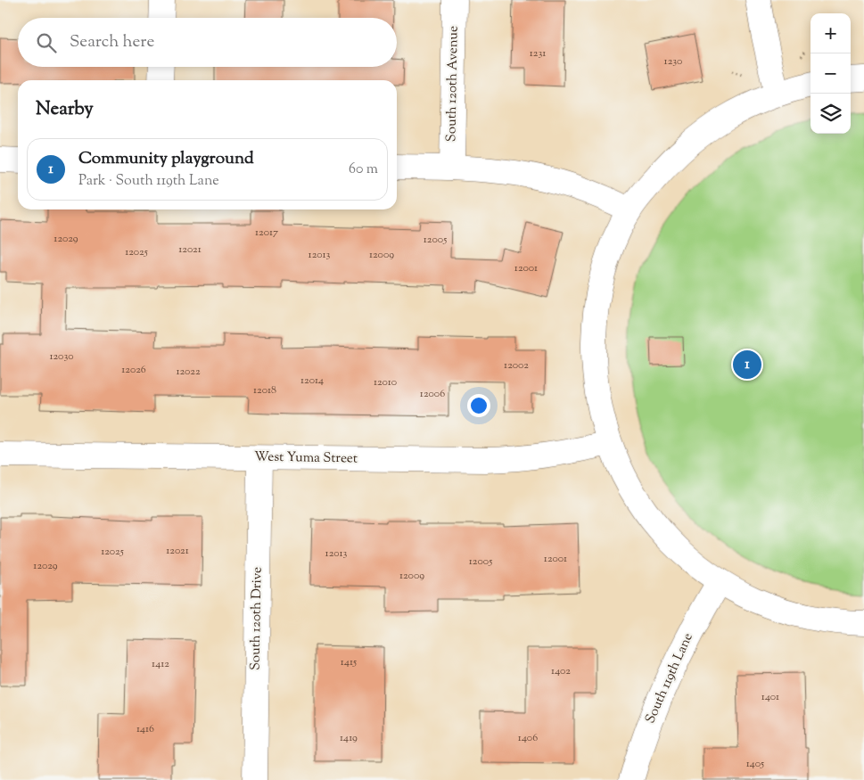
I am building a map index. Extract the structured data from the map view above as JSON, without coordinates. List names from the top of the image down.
{
  "streets": {
    "street": [
      "South 120th Avenue",
      "West Yuma Street",
      "South 120th Drive",
      "South 119th Lane"
    ]
  },
  "crossings": [
    ["West Yuma Street", "South 120th Drive"]
  ],
  "house_numbers": [
    "1231",
    "1230",
    "12017",
    "12029",
    "12005",
    "12021",
    "12025",
    "12013",
    "12009",
    "12001",
    "12030",
    "12002",
    "12026",
    "12022",
    "12014",
    "12010",
    "12018",
    "12006",
    "12021",
    "12025",
    "12013",
    "12001",
    "12005",
    "12029",
    "12009",
    "1415",
    "1412",
    "1402",
    "1401",
    "1416",
    "1419",
    "1406",
    "1405"
  ],
  "page": {
    "map_buttons": ["+", "−"],
    "search": "Search here",
    "heading": "Nearby",
    "list": [
      {
        "mark": "1",
        "name": "Community playground",
        "note": "Park · South 119th Lane",
        "value": "60 m"
      }
    ],
    "pins": "1"
  }
}
